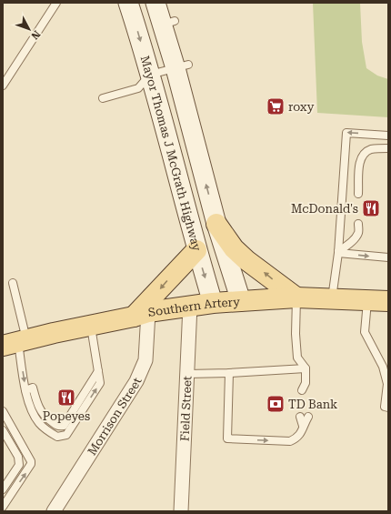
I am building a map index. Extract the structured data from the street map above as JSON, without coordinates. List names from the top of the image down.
{
  "streets": {
    "main road": ["Mayor Thomas J McGrath Highway", "Southern Artery"],
    "street": ["Field Street", "Morrison Street"]
  },
  "crossings": [
    ["Mayor Thomas J McGrath Highway", "Southern Artery"],
    ["Southern Artery", "Field Street"],
    ["Southern Artery", "Morrison Street"]
  ],
  "places": {
    "supermarket": ["roxy"],
    "restaurant": ["McDonald's", "Popeyes"],
    "bank": ["TD Bank"]
  },
  "north": "bottom right"
}
